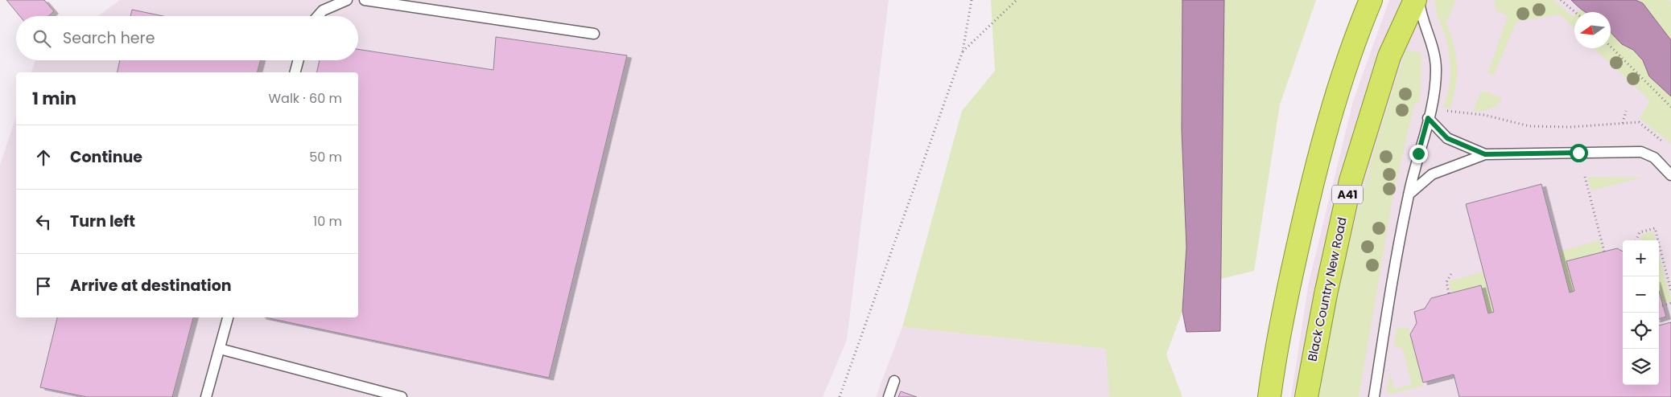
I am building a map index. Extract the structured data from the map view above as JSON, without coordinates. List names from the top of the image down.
{
  "streets": {
    "highway": ["A41", "Black Country New Road"]
  },
  "north": "left",
  "page": {
    "search": "Search here",
    "heading": ["1 min", "Walk · 60 m"],
    "list": [
      ["Continue", "50 m"],
      ["Turn left", "10 m"],
      "Arrive at destination"
    ],
    "map_buttons": ["+", "−"]
  }
}
